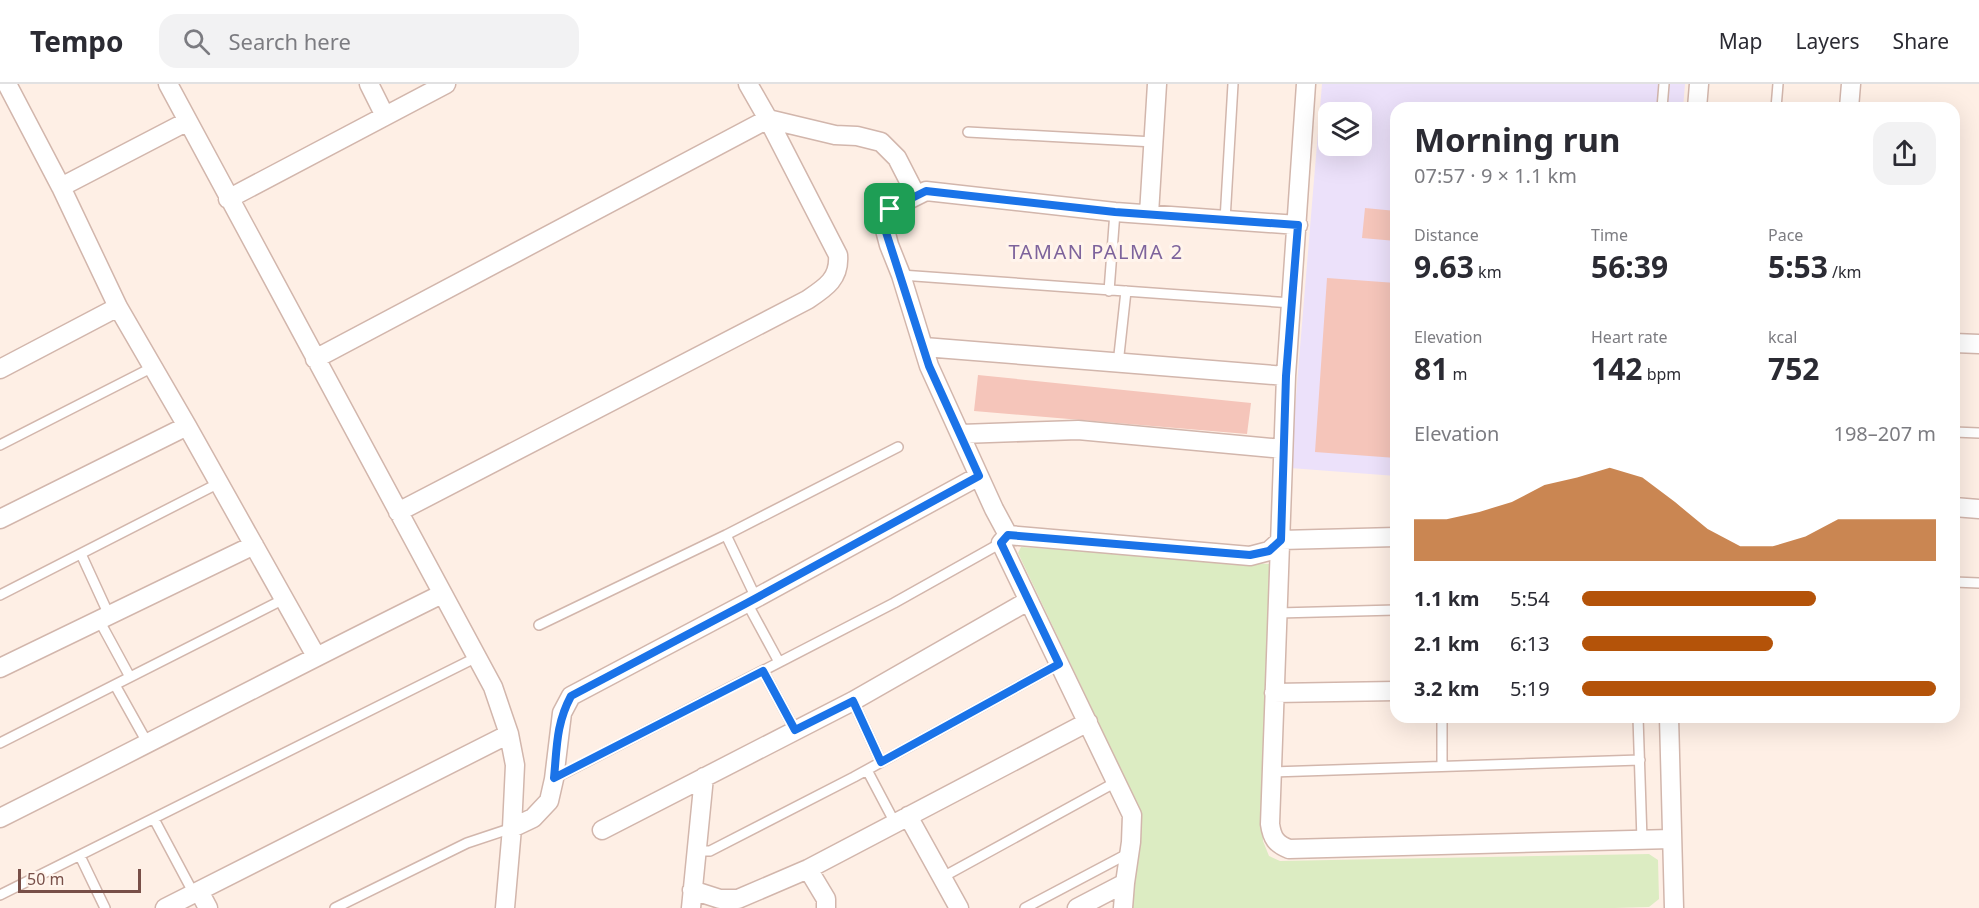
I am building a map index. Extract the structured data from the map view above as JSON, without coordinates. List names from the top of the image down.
{
  "districts": ["TAMAN PALMA 2"],
  "scale_bar": "50 m",
  "page": {
    "header": "Tempo",
    "search": "Search here",
    "nav": ["Map", "Layers", "Share"],
    "heading": ["Morning run", "07:57 · 9 × 1.1 km"],
    "stats": [
      ["Distance", "9.63 km"],
      ["Time", "56:39"],
      ["Pace", "5:53 /km"],
      ["Elevation", "81 m"],
      ["Heart rate", "142 bpm"],
      ["kcal", "752"]
    ],
    "chart": ["Elevation", "198–207 m"],
    "list": [
      {
        "name": "1.1 km",
        "note": "5:54"
      },
      {
        "name": "2.1 km",
        "note": "6:13"
      },
      {
        "name": "3.2 km",
        "note": "5:19"
      }
    ],
    "scale": "50 m"
  }
}
